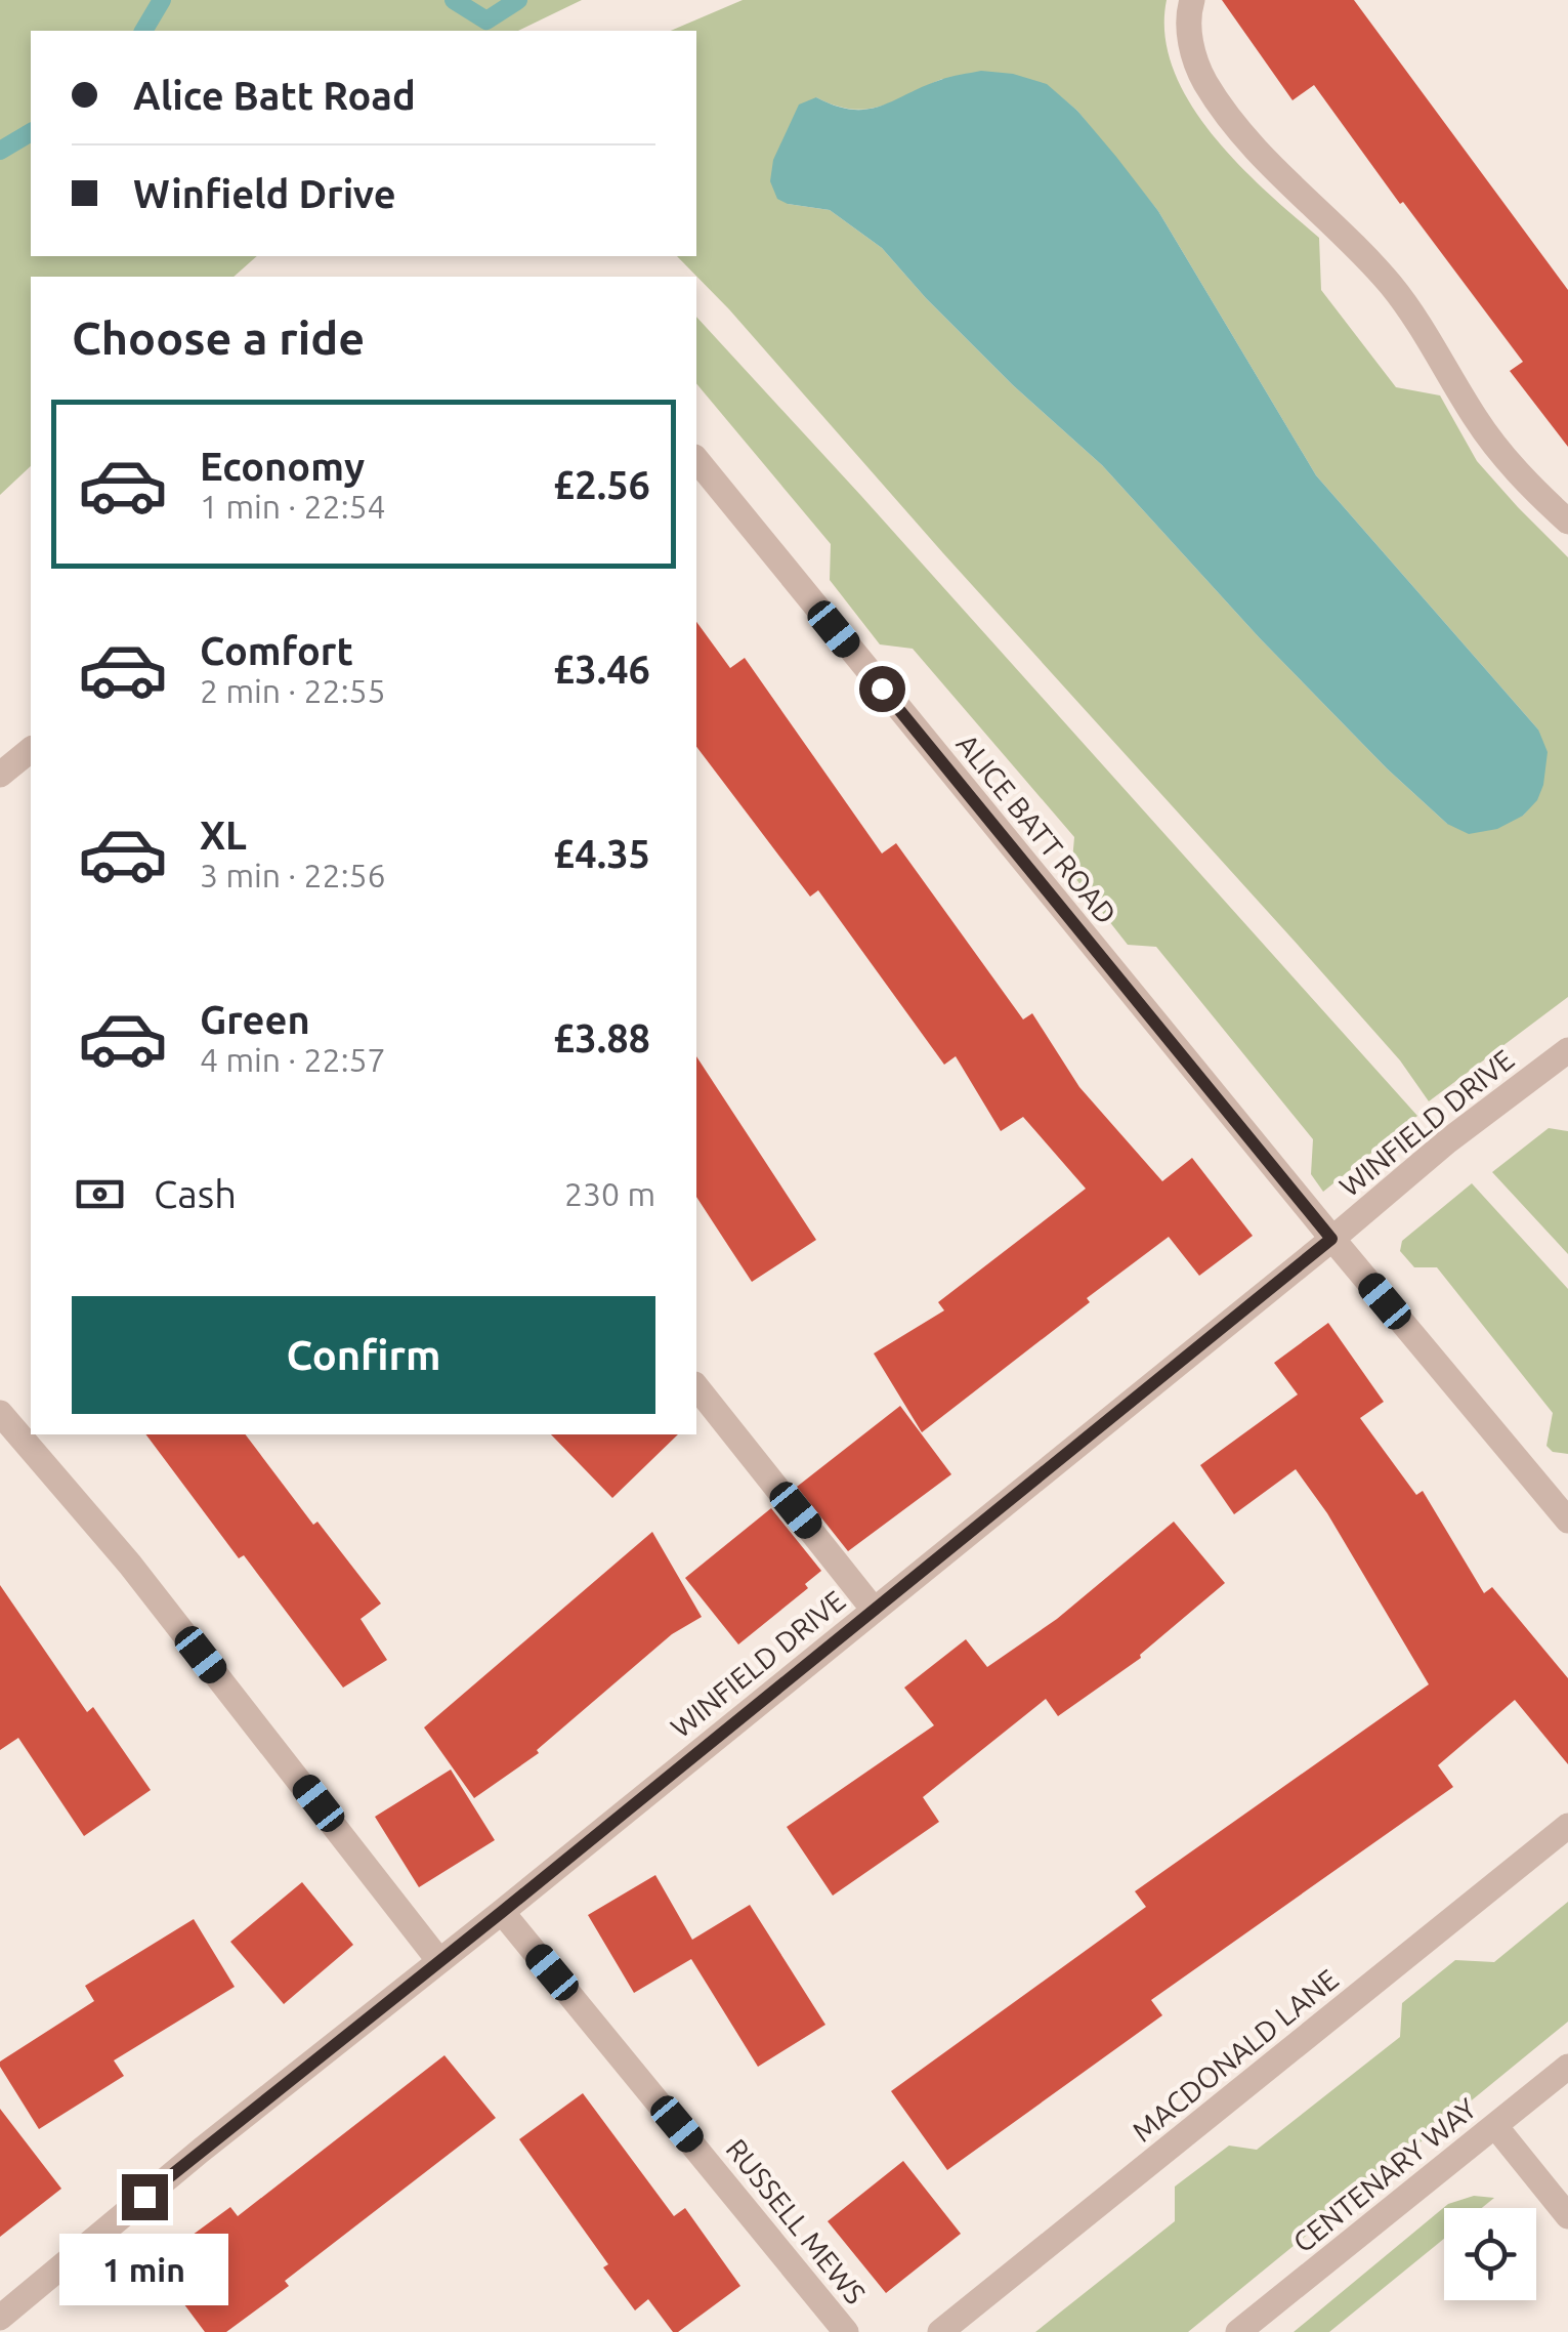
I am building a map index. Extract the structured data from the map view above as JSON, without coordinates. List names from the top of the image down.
{
  "streets": {
    "street": [
      "ALICE BATT ROAD",
      "WINFIELD DRIVE",
      "MACDONALD LANE",
      "CENTENARY WAY",
      "RUSSELL MEWS"
    ]
  },
  "crossings": [
    ["ALICE BATT ROAD", "WINFIELD DRIVE"],
    ["WINFIELD DRIVE", "RUSSELL MEWS"]
  ],
  "page": {
    "banner": ["Alice Batt Road", "Winfield Drive"],
    "heading": "Choose a ride",
    "list": [
      {
        "name": "Economy",
        "note": "1 min · 22:54",
        "value": "£2.56"
      },
      {
        "name": "Comfort",
        "note": "2 min · 22:55",
        "value": "£3.46"
      },
      {
        "name": "XL",
        "note": "3 min · 22:56",
        "value": "£4.35"
      },
      {
        "name": "Green",
        "note": "4 min · 22:57",
        "value": "£3.88"
      }
    ],
    "pay": ["Cash", "230 m"],
    "buttons": "Confirm",
    "bubble": "1 min"
  }
}
